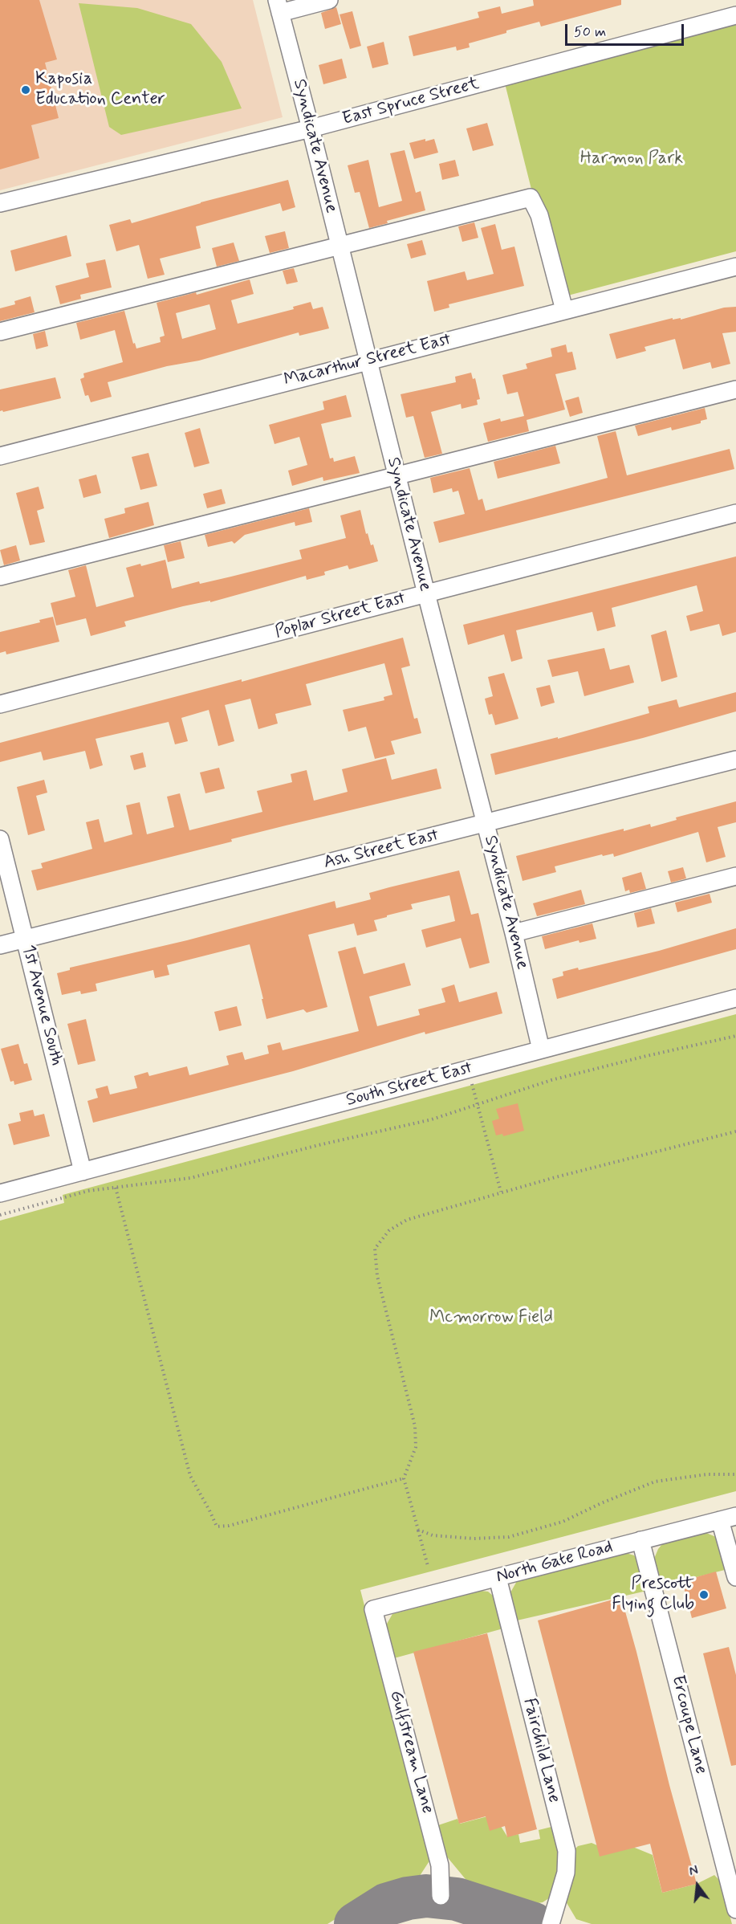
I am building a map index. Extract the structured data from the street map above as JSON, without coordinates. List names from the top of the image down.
{
  "streets": {
    "street": [
      "East Spruce Street",
      "Syndicate Avenue",
      "Macarthur Street East",
      "Poplar Street East",
      "Ash Street East",
      "1st Avenue South",
      "South Street East",
      "North Gate Road",
      "Ercoupe Lane",
      "Fairchild Lane",
      "Gulfstream Lane"
    ]
  },
  "crossings": [
    ["East Spruce Street", "Syndicate Avenue"],
    ["Syndicate Avenue", "Macarthur Street East"],
    ["Syndicate Avenue", "Poplar Street East"],
    ["Syndicate Avenue", "Ash Street East"],
    ["Syndicate Avenue", "South Street East"],
    ["Ash Street East", "1st Avenue South"],
    ["1st Avenue South", "South Street East"],
    ["North Gate Road", "Ercoupe Lane"],
    ["North Gate Road", "Fairchild Lane"],
    ["North Gate Road", "Gulfstream Lane"]
  ],
  "parks": ["Harmon Park", "Mcmorrow Field"],
  "places": ["Kaposia Education Center", "Prescott Flying Club"],
  "scale_bar": "50 m",
  "north": "top"
}
